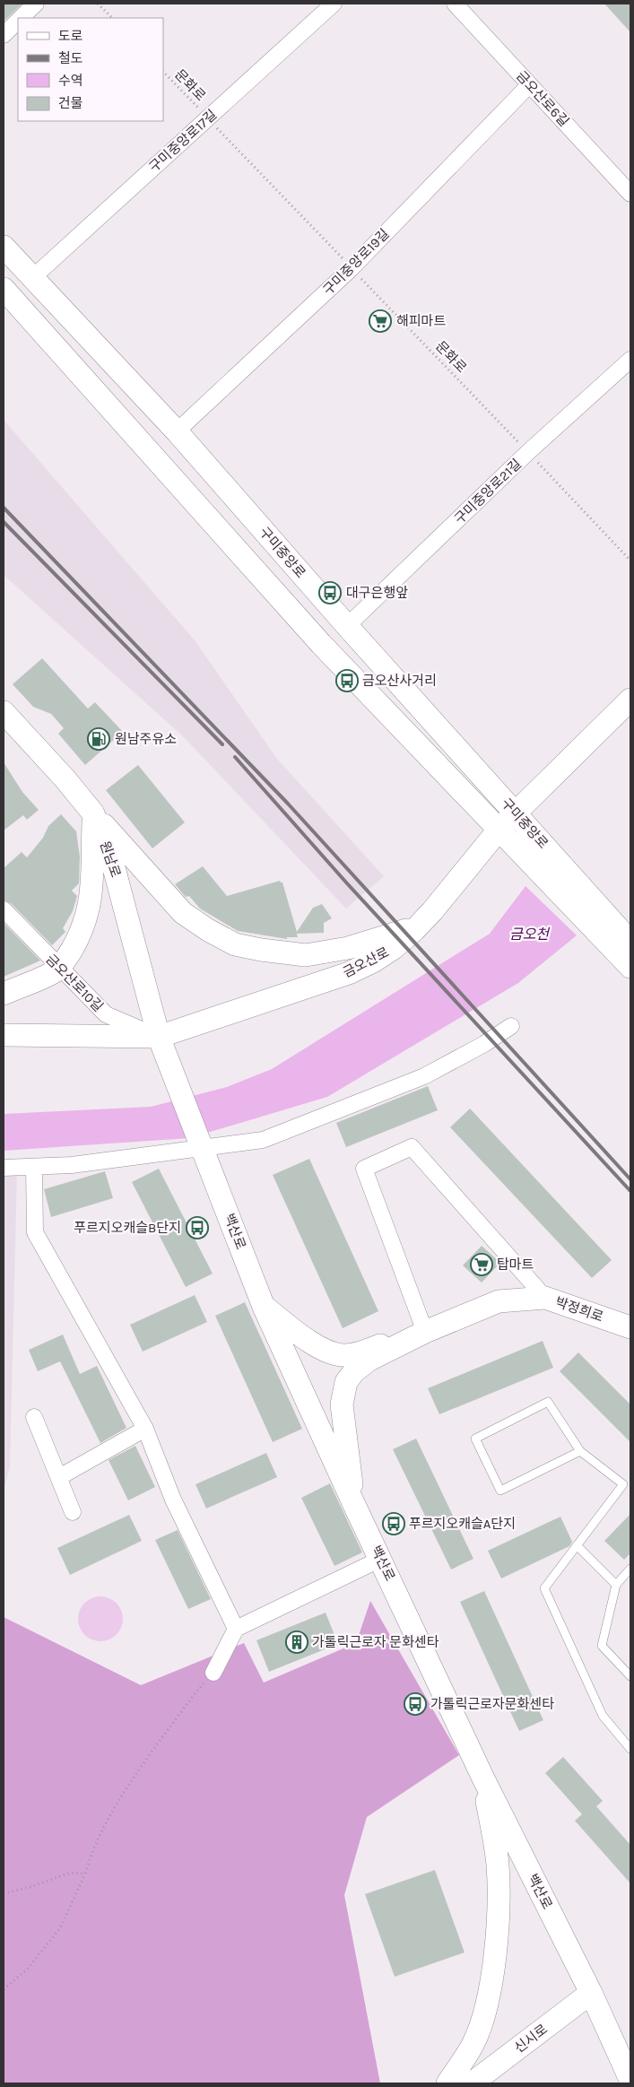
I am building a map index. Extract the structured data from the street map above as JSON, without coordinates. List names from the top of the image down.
{
  "streets": {
    "street": [
      "금오산로6길",
      "구미중앙로17길",
      "구미중앙로19길",
      "구미중앙로21길",
      "구미중앙로",
      "원남로",
      "금오산로",
      "금오산로10길",
      "백산로",
      "박정희로",
      "신시로"
    ],
    "path": ["문화로"]
  },
  "crossings": [
    ["문화로", "구미중앙로17길"],
    ["문화로", "구미중앙로19길"],
    ["문화로", "구미중앙로21길"],
    ["금오산로6길", "구미중앙로19길"],
    ["구미중앙로17길", "구미중앙로"],
    ["구미중앙로19길", "구미중앙로"],
    ["구미중앙로21길", "구미중앙로"],
    ["구미중앙로", "금오산로"],
    ["원남로", "금오산로"],
    ["원남로", "금오산로10길"],
    ["원남로", "백산로"],
    ["금오산로", "금오산로10길"],
    ["금오산로", "백산로"],
    ["금오산로10길", "백산로"],
    ["백산로", "신시로"]
  ],
  "water": ["금오천"],
  "places": {
    "supermarket": ["해피마트", "탑마트"],
    "bus stop": [
      "대구은행앞",
      "금오산사거리",
      "푸르지오캐슬B단지",
      "푸르지오캐슬A단지",
      "가톨릭근로자문화센타"
    ],
    "fuel station": ["원남주유소"],
    "building": ["가톨릭근로자 문화센타"]
  },
  "legend": [
    "도로",
    "철도",
    "수역",
    "건물"
  ]
}
